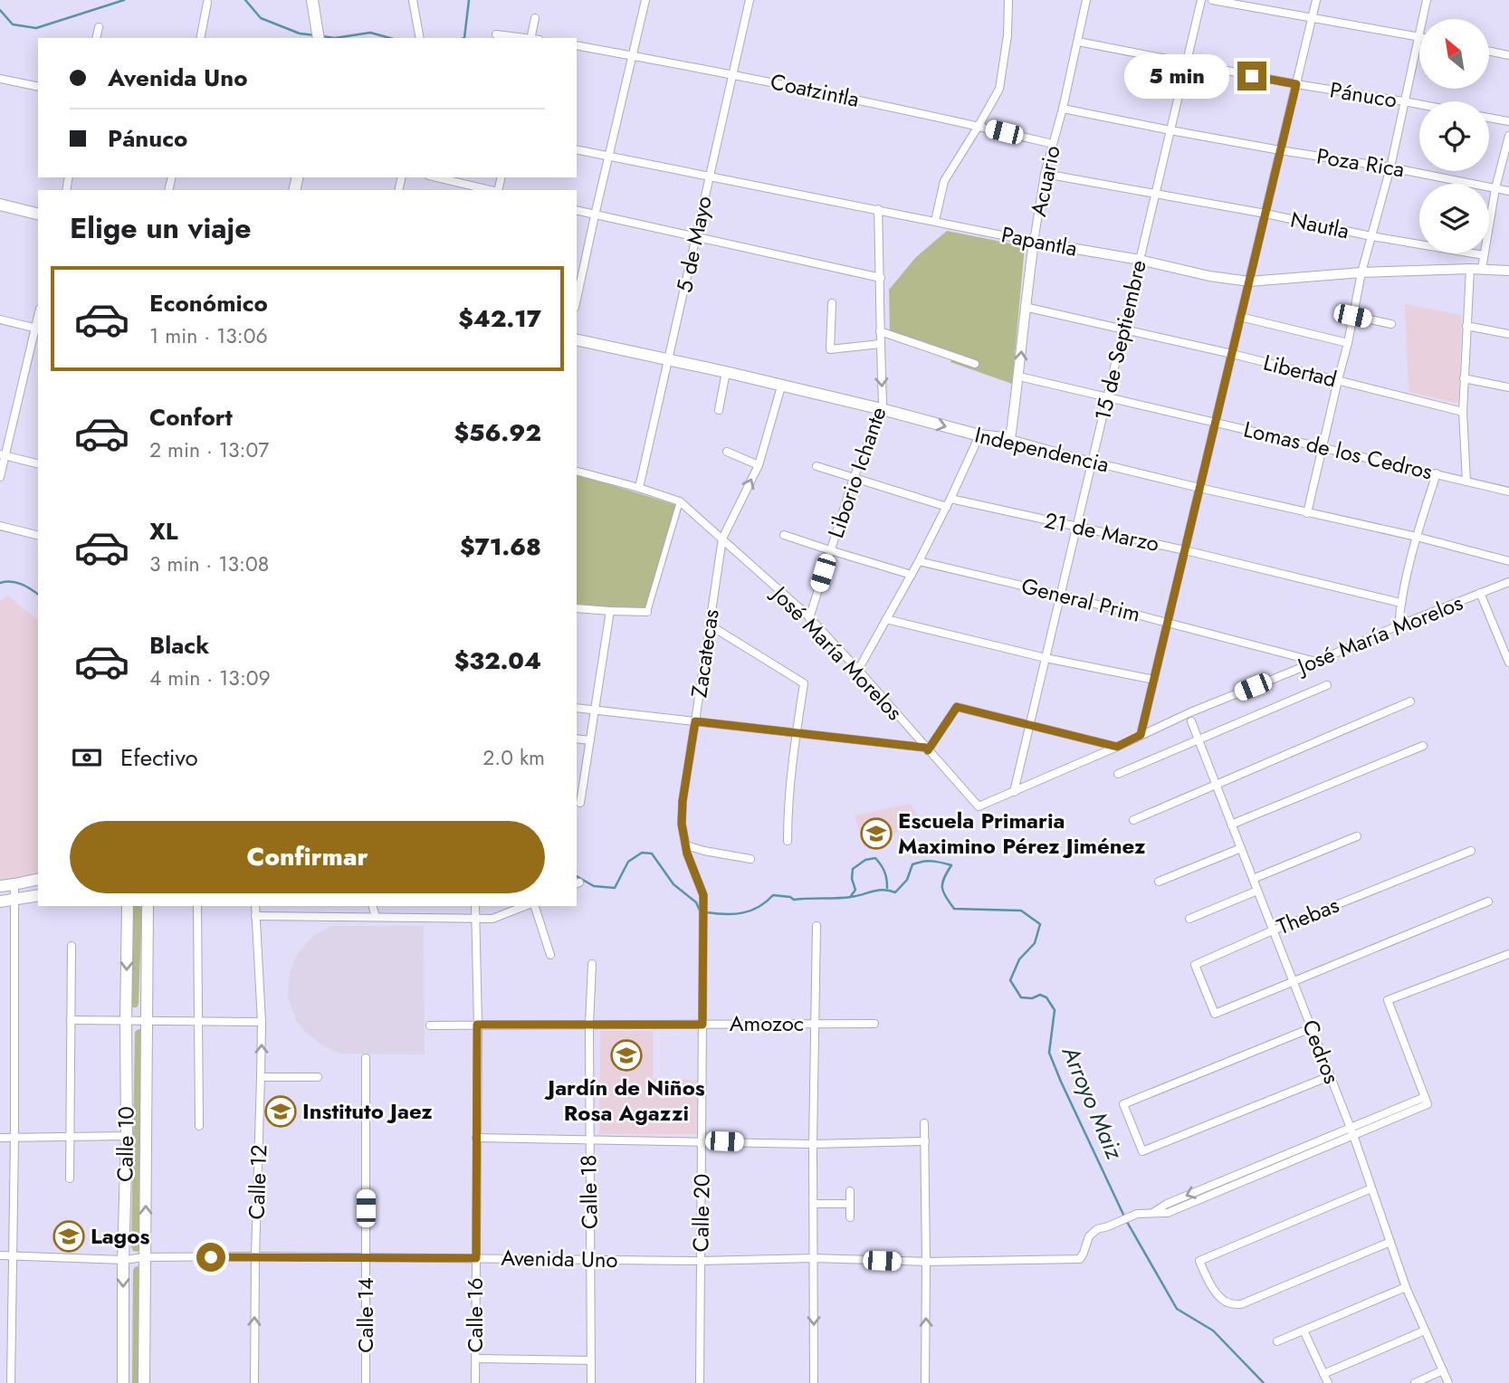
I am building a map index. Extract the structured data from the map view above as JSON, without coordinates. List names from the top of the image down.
{
  "streets": {
    "main road": ["Independencia", "Calle 10"],
    "street": [
      "Coatzintla",
      "Pánuco",
      "Poza Rica",
      "Acuario",
      "Nautla",
      "Papantla",
      "5 de Mayo",
      "15 de Septiembre",
      "Libertad",
      "Lomas de los Cedros",
      "Liborio Ichante",
      "21 de Marzo",
      "General Prim",
      "José María Morelos",
      "Zacatecas",
      "Thebas",
      "Amozoc",
      "Cedros",
      "Calle 12",
      "Calle 18",
      "Calle 20",
      "Avenida Uno",
      "Calle 14",
      "Calle 16"
    ]
  },
  "crossings": [
    ["Coatzintla", "Acuario"],
    ["Coatzintla", "5 de Mayo"],
    ["Pánuco", "Acuario"],
    ["Pánuco", "15 de Septiembre"],
    ["Poza Rica", "Acuario"],
    ["Poza Rica", "15 de Septiembre"],
    ["Acuario", "Nautla"],
    ["Acuario", "Papantla"],
    ["Acuario", "Libertad"],
    ["Acuario", "Independencia"],
    ["Acuario", "Lomas de los Cedros"],
    ["Nautla", "15 de Septiembre"],
    ["Papantla", "5 de Mayo"],
    ["Papantla", "15 de Septiembre"],
    ["Papantla", "Liborio Ichante"],
    ["5 de Mayo", "Independencia"],
    ["5 de Mayo", "José María Morelos"],
    ["15 de Septiembre", "Libertad"],
    ["15 de Septiembre", "Independencia"],
    ["15 de Septiembre", "Lomas de los Cedros"],
    ["15 de Septiembre", "21 de Marzo"],
    ["15 de Septiembre", "General Prim"],
    ["15 de Septiembre", "José María Morelos"],
    ["Independencia", "Liborio Ichante"],
    ["Independencia", "Zacatecas"],
    ["Liborio Ichante", "José María Morelos"],
    ["General Prim", "José María Morelos"],
    ["José María Morelos", "Zacatecas"],
    ["Zacatecas", "Calle 20"],
    ["Thebas", "Cedros"],
    ["Amozoc", "Calle 18"],
    ["Amozoc", "Calle 20"],
    ["Amozoc", "Calle 16"],
    ["Cedros", "Avenida Uno"],
    ["Calle 10", "Avenida Uno"],
    ["Calle 12", "Avenida Uno"],
    ["Calle 18", "Avenida Uno"],
    ["Calle 20", "Avenida Uno"],
    ["Avenida Uno", "Calle 14"],
    ["Avenida Uno", "Calle 16"]
  ],
  "water": ["Arroyo Maiz"],
  "places": {
    "school or university": [
      "Escuela Primaria Maximino Pérez Jiménez",
      "Jardín de Niños Rosa Agazzi",
      "Instituto Jaez",
      "Lagos"
    ]
  },
  "north": "top left",
  "page": {
    "banner": ["Avenida Uno", "Pánuco"],
    "bubble": "5 min",
    "heading": "Elige un viaje",
    "list": [
      {
        "name": "Económico",
        "note": "1 min · 13:06",
        "value": "$42.17"
      },
      {
        "name": "Confort",
        "note": "2 min · 13:07",
        "value": "$56.92"
      },
      {
        "name": "XL",
        "note": "3 min · 13:08",
        "value": "$71.68"
      },
      {
        "name": "Black",
        "note": "4 min · 13:09",
        "value": "$32.04"
      }
    ],
    "pay": ["Efectivo", "2.0 km"],
    "buttons": "Confirmar"
  }
}
